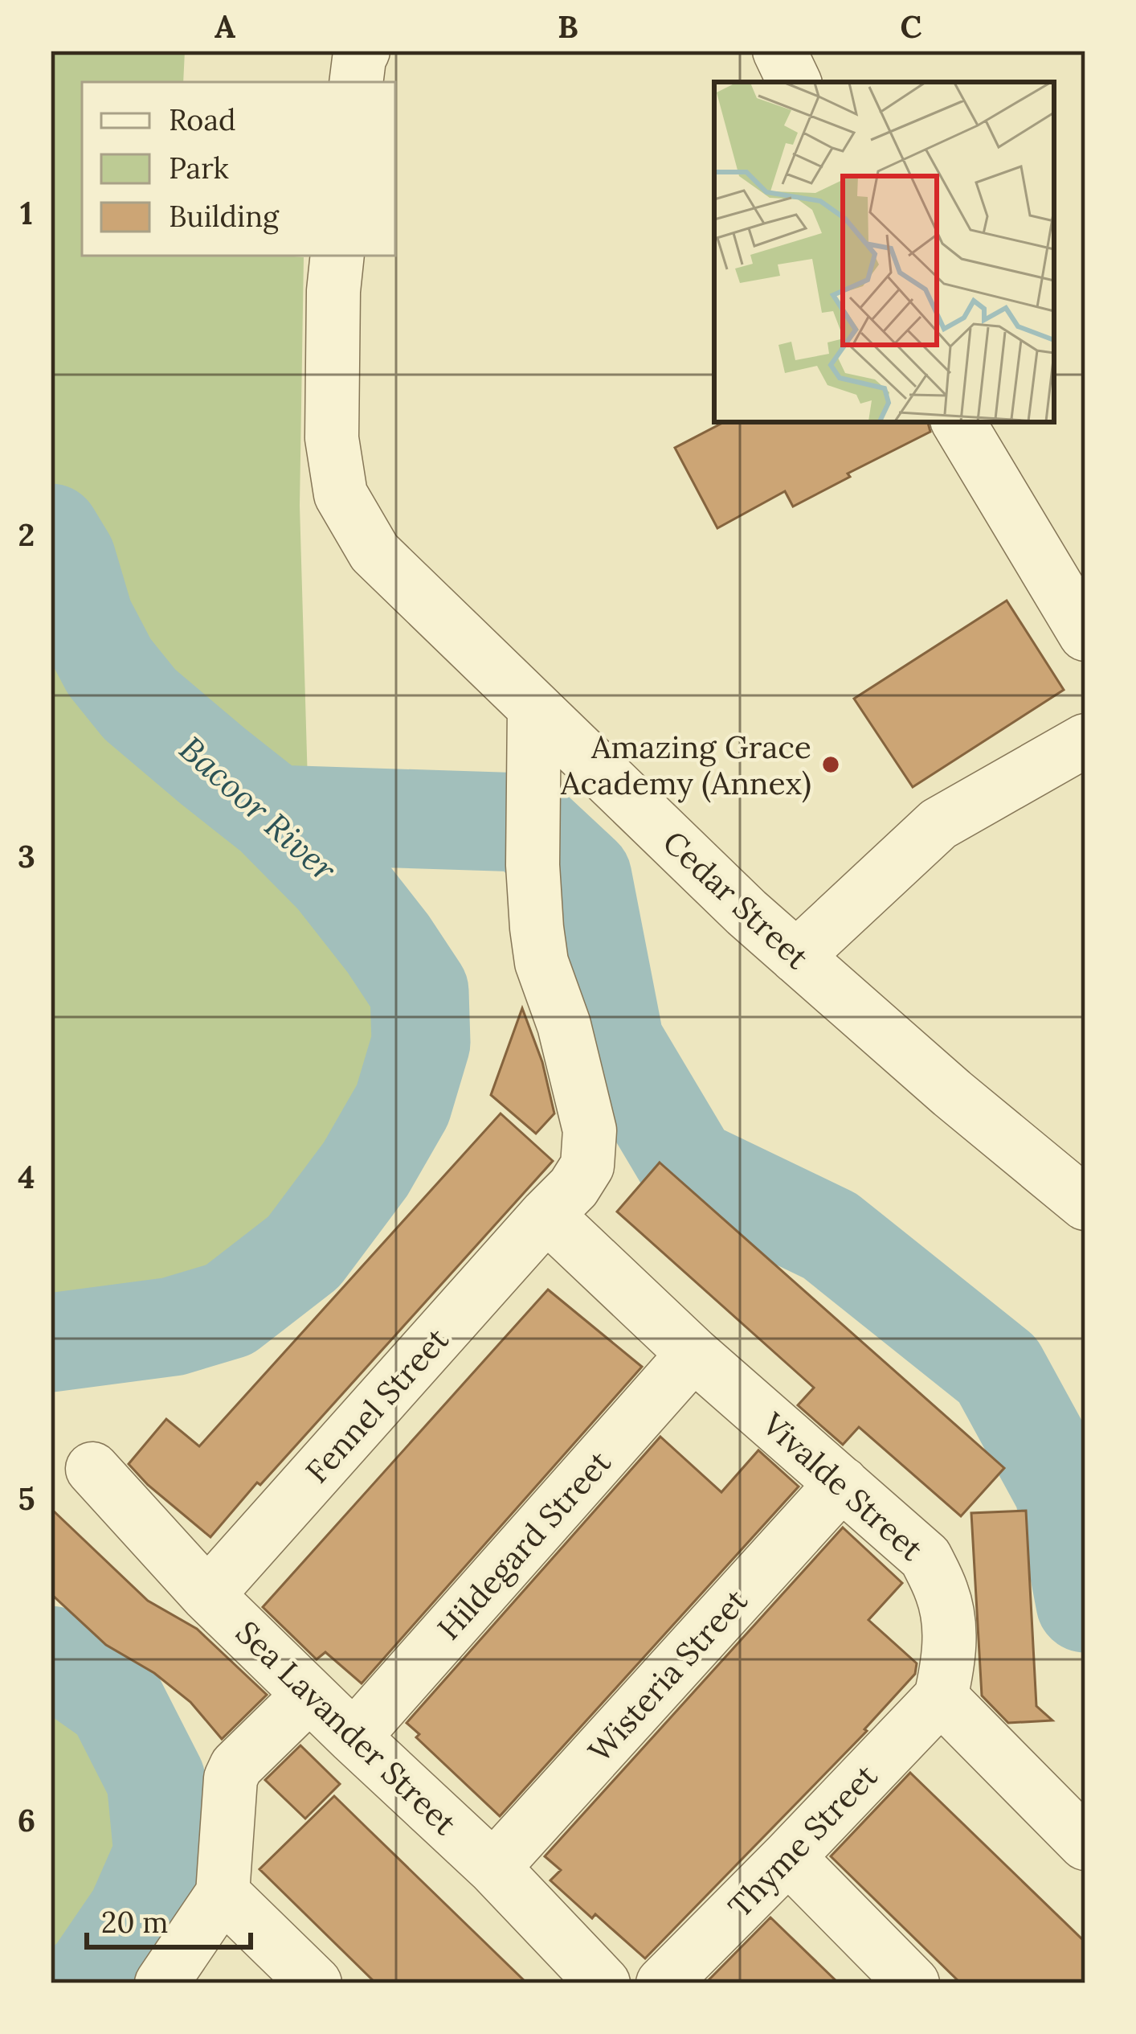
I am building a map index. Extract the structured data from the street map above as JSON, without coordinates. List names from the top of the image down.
{
  "streets": {
    "street": [
      "Cedar Street",
      "Fennel Street",
      "Vivalde Street",
      "Hildegard Street",
      "Wisteria Street",
      "Sea Lavander Street",
      "Thyme Street"
    ]
  },
  "crossings": [
    ["Cedar Street", "Fennel Street"],
    ["Fennel Street", "Vivalde Street"],
    ["Fennel Street", "Sea Lavander Street"],
    ["Vivalde Street", "Hildegard Street"],
    ["Vivalde Street", "Wisteria Street"],
    ["Vivalde Street", "Thyme Street"],
    ["Hildegard Street", "Sea Lavander Street"],
    ["Wisteria Street", "Sea Lavander Street"]
  ],
  "water": ["Bacoor River"],
  "places": ["Amazing Grace Academy (Annex)"],
  "legend": ["Road", "Park", "Building"],
  "scale_bar": "20 m",
  "grid": {
    "columns": ["A", "B", "C"],
    "rows": [
      "1",
      "2",
      "3",
      "4",
      "5",
      "6"
    ]
  }
}
